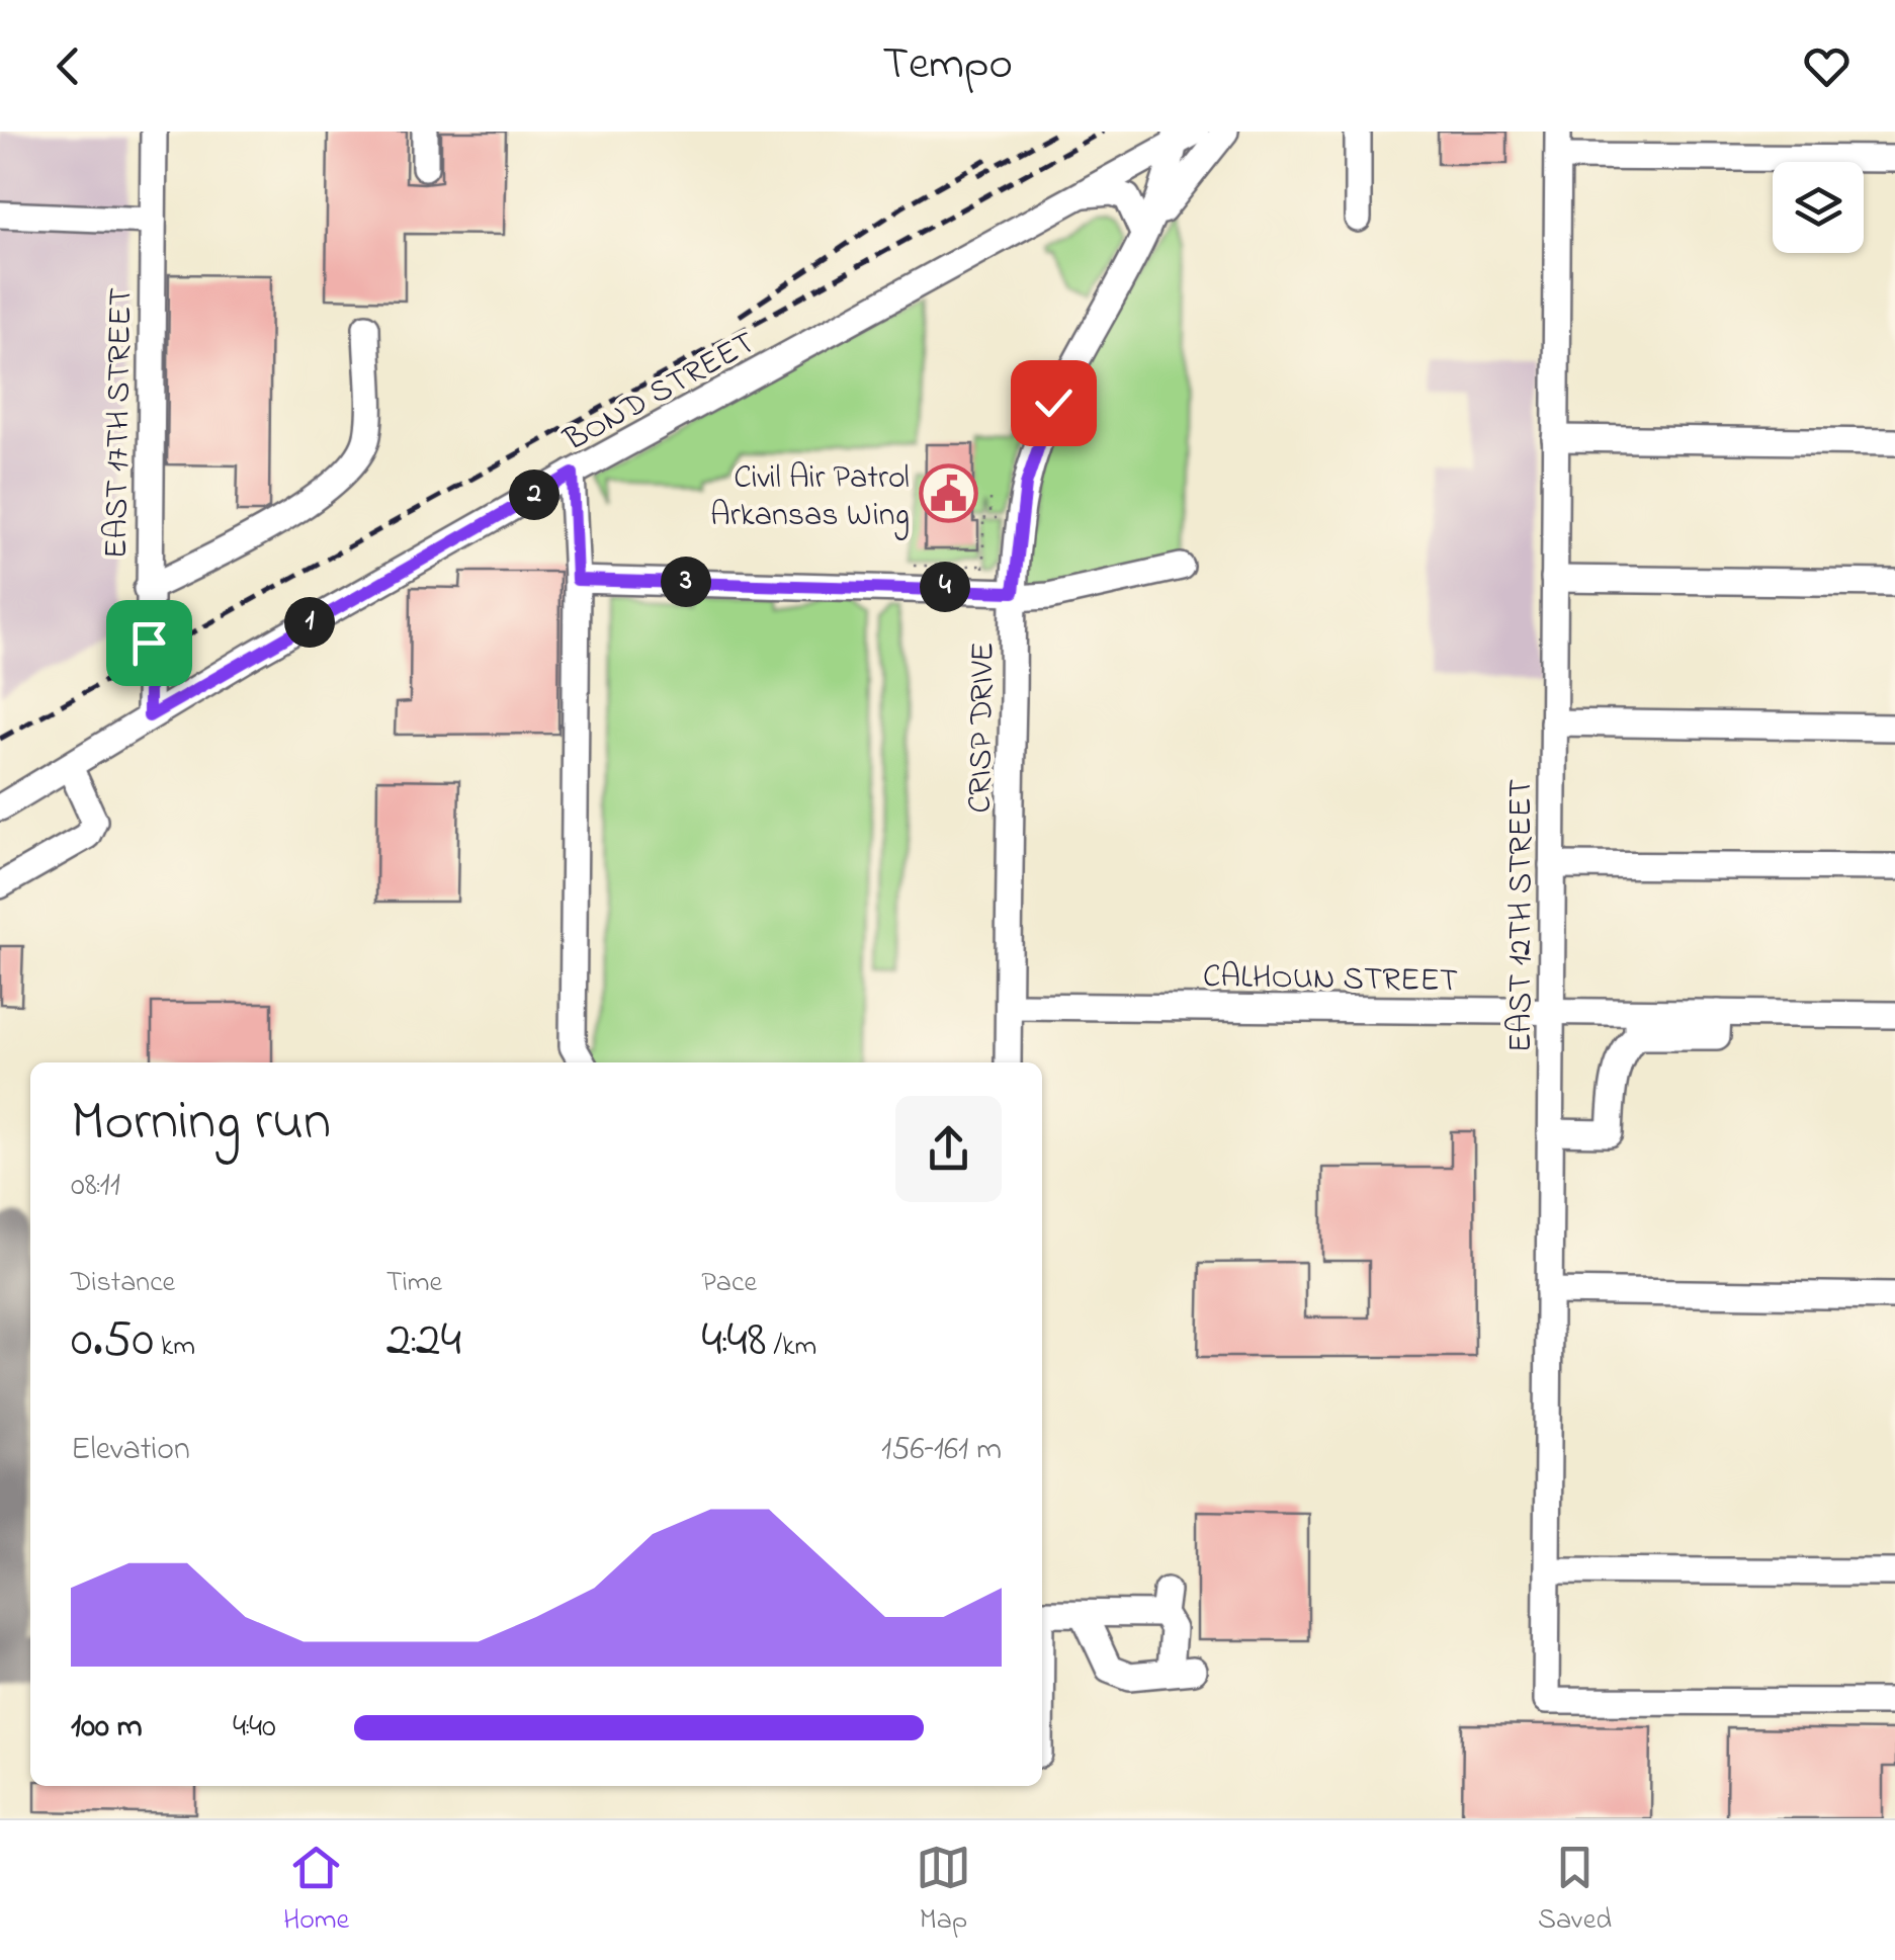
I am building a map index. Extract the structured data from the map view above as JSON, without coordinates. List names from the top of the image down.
{
  "streets": {
    "street": [
      "BOND STREET",
      "EAST 17TH STREET",
      "CRISP DRIVE",
      "EAST 12TH STREET",
      "CALHOUN STREET"
    ]
  },
  "crossings": [
    ["BOND STREET", "EAST 17TH STREET"],
    ["BOND STREET", "CRISP DRIVE"],
    ["CRISP DRIVE", "CALHOUN STREET"],
    ["EAST 12TH STREET", "CALHOUN STREET"]
  ],
  "places": {
    "public building": ["Civil Air Patrol Arkansas Wing"]
  },
  "page": {
    "header": "Tempo",
    "pins": [
      "2",
      "3",
      "4",
      "1"
    ],
    "heading": ["Morning run", "08:11"],
    "stats": [
      ["Distance", "0.50 km"],
      ["Time", "2:24"],
      ["Pace", "4:48 /km"]
    ],
    "chart": ["Elevation", "156–161 m"],
    "list": [
      {
        "name": "100 m",
        "note": "4:40"
      }
    ],
    "tabs": ["Home", "Map", "Saved"]
  }
}
